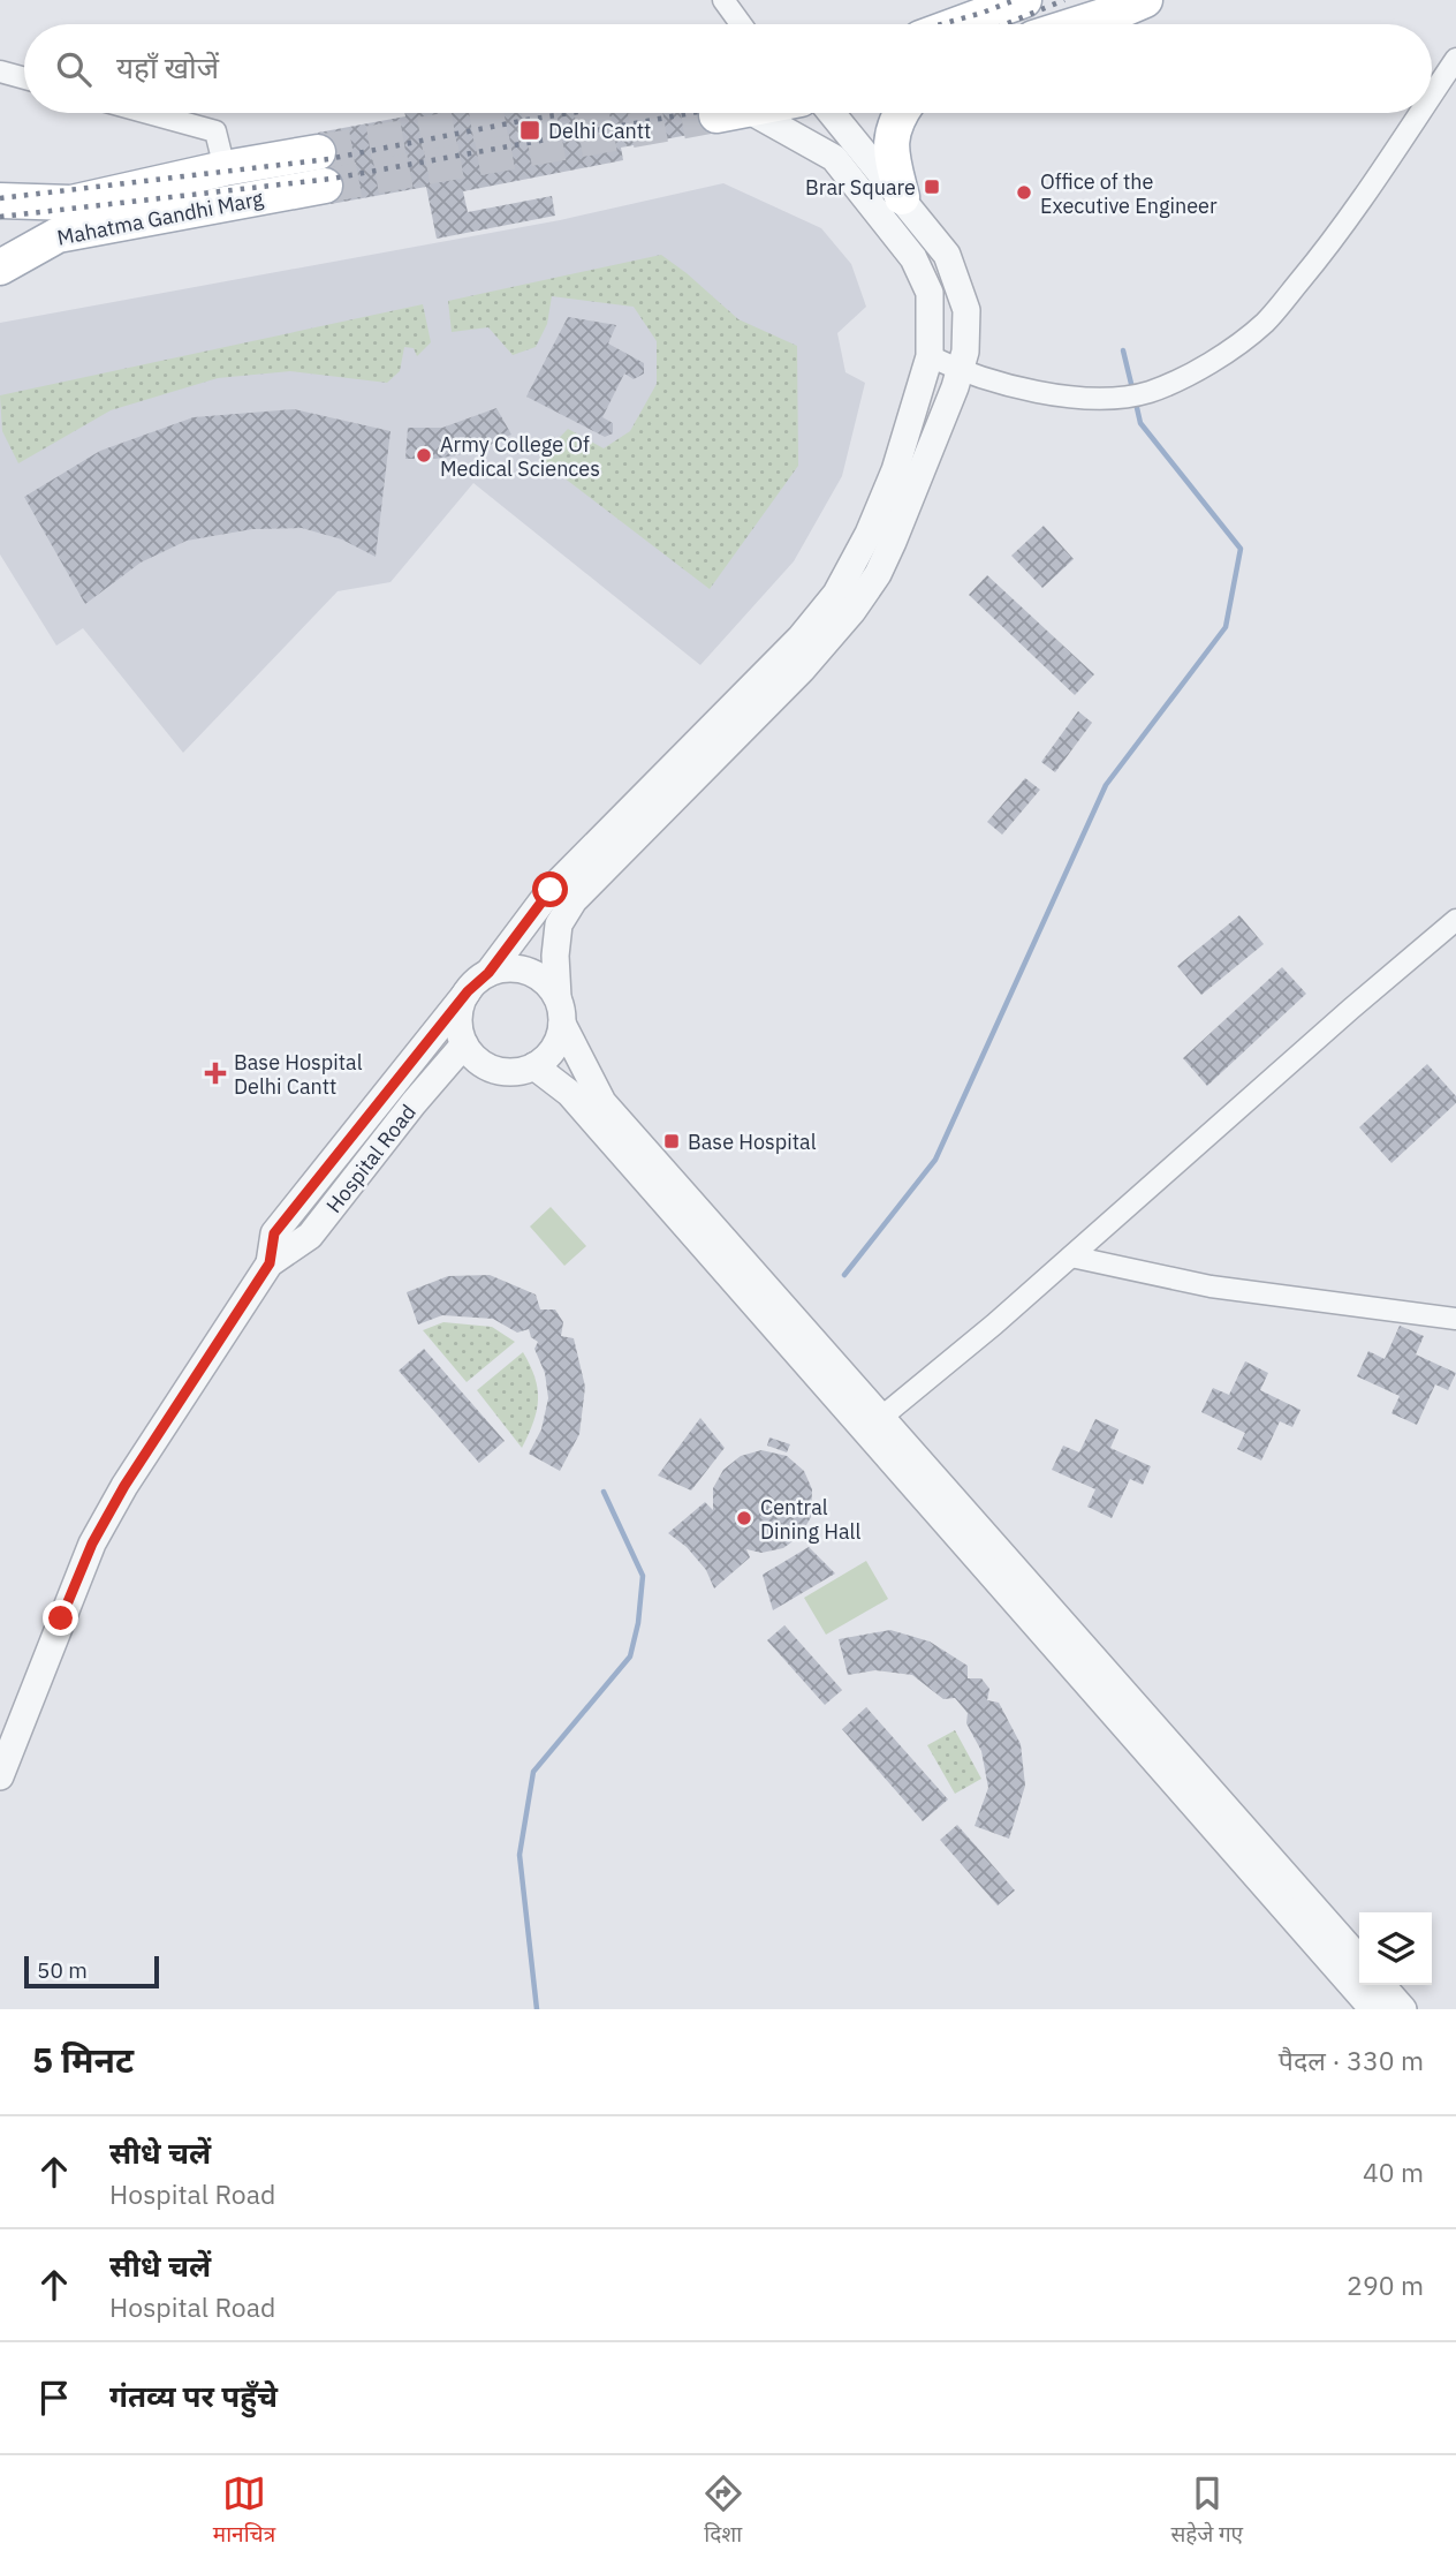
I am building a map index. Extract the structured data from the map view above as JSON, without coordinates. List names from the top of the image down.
{
  "streets": {
    "main road": ["Mahatma Gandhi Marg"],
    "street": ["Hospital Road"]
  },
  "places": {
    "transit": ["Delhi Cantt", "Brar Square", "Base Hospital"],
    "other": ["Office of the Executive Engineer", "Army College Of Medical Sciences", "Central Dining Hall"],
    "health": ["Base Hospital Delhi Cantt"]
  },
  "scale_bar": "50 m",
  "page": {
    "search": "यहाँ खोजें",
    "scale": "50 m",
    "heading": ["5 मिनट", "पैदल · 330 m"],
    "list": [
      ["सीधे चलें", "Hospital Road", "40 m"],
      ["सीधे चलें", "Hospital Road", "290 m"],
      "गंतव्य पर पहुँचे"
    ],
    "nav": ["मानचित्र", "दिशा", "सहेजे गए"]
  }
}
